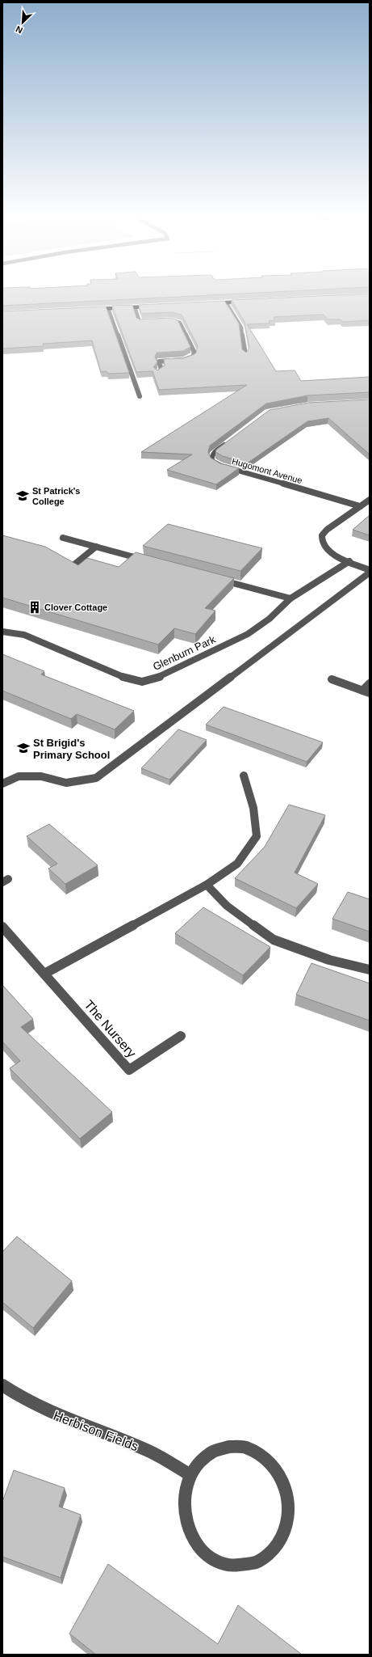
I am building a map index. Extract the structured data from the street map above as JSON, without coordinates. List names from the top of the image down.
{
  "streets": {
    "street": [
      "Hugomont Avenue",
      "Glenburn Park",
      "The Nursery",
      "Herbison Fields"
    ]
  },
  "places": {
    "school or university": ["St Patrick's College", "St Brigid's Primary School"],
    "building": ["Clover Cottage"]
  },
  "north": "bottom left"
}
